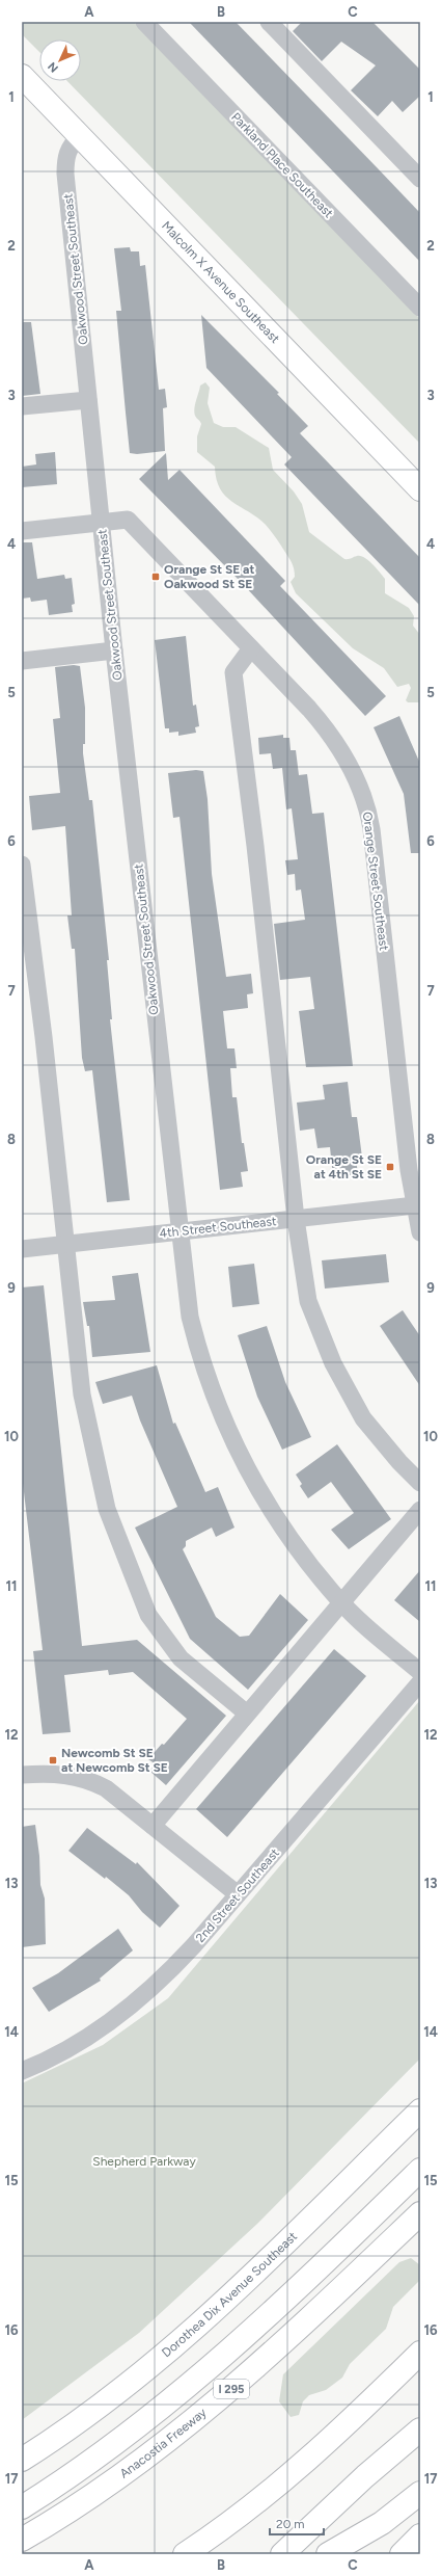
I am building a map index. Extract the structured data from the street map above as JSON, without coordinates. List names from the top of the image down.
{
  "streets": {
    "main road": [
      "Malcolm X Avenue Southeast",
      "Dorothea Dix Avenue Southeast",
      "I 295",
      "Anacostia Freeway"
    ],
    "street": [
      "Parkland Place Southeast",
      "Oakwood Street Southeast",
      "Orange Street Southeast",
      "4th Street Southeast",
      "2nd Street Southeast"
    ]
  },
  "crossings": [
    ["Oakwood Street Southeast", "Malcolm X Avenue Southeast"],
    ["Oakwood Street Southeast", "Orange Street Southeast"],
    ["Oakwood Street Southeast", "4th Street Southeast"],
    ["Orange Street Southeast", "4th Street Southeast"]
  ],
  "parks": ["Shepherd Parkway"],
  "places": {
    "transit": ["Orange St SE at Oakwood St SE", "Orange St SE at 4th St SE", "Newcomb St SE at Newcomb St SE"]
  },
  "scale_bar": "20 m",
  "north": "bottom left",
  "grid": {
    "columns": ["A", "B", "C"],
    "rows": [
      "1",
      "2",
      "3",
      "4",
      "5",
      "6",
      "7",
      "8",
      "9",
      "10",
      "11",
      "12",
      "13",
      "14",
      "15",
      "16",
      "17"
    ]
  }
}
